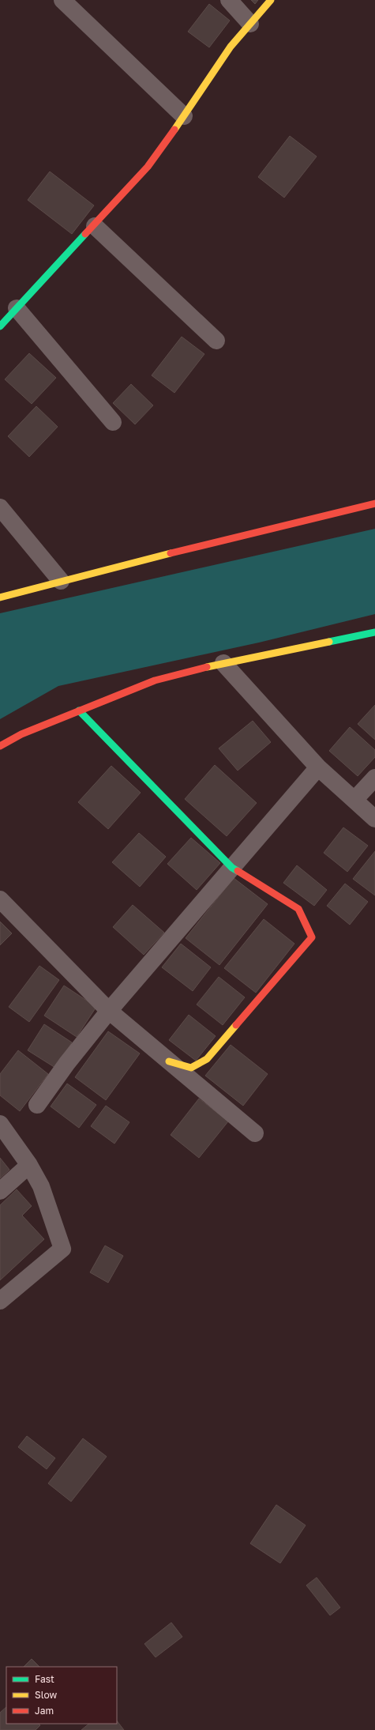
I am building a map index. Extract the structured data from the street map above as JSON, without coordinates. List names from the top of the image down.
{
  "legend": ["Fast", "Slow", "Jam"]
}
